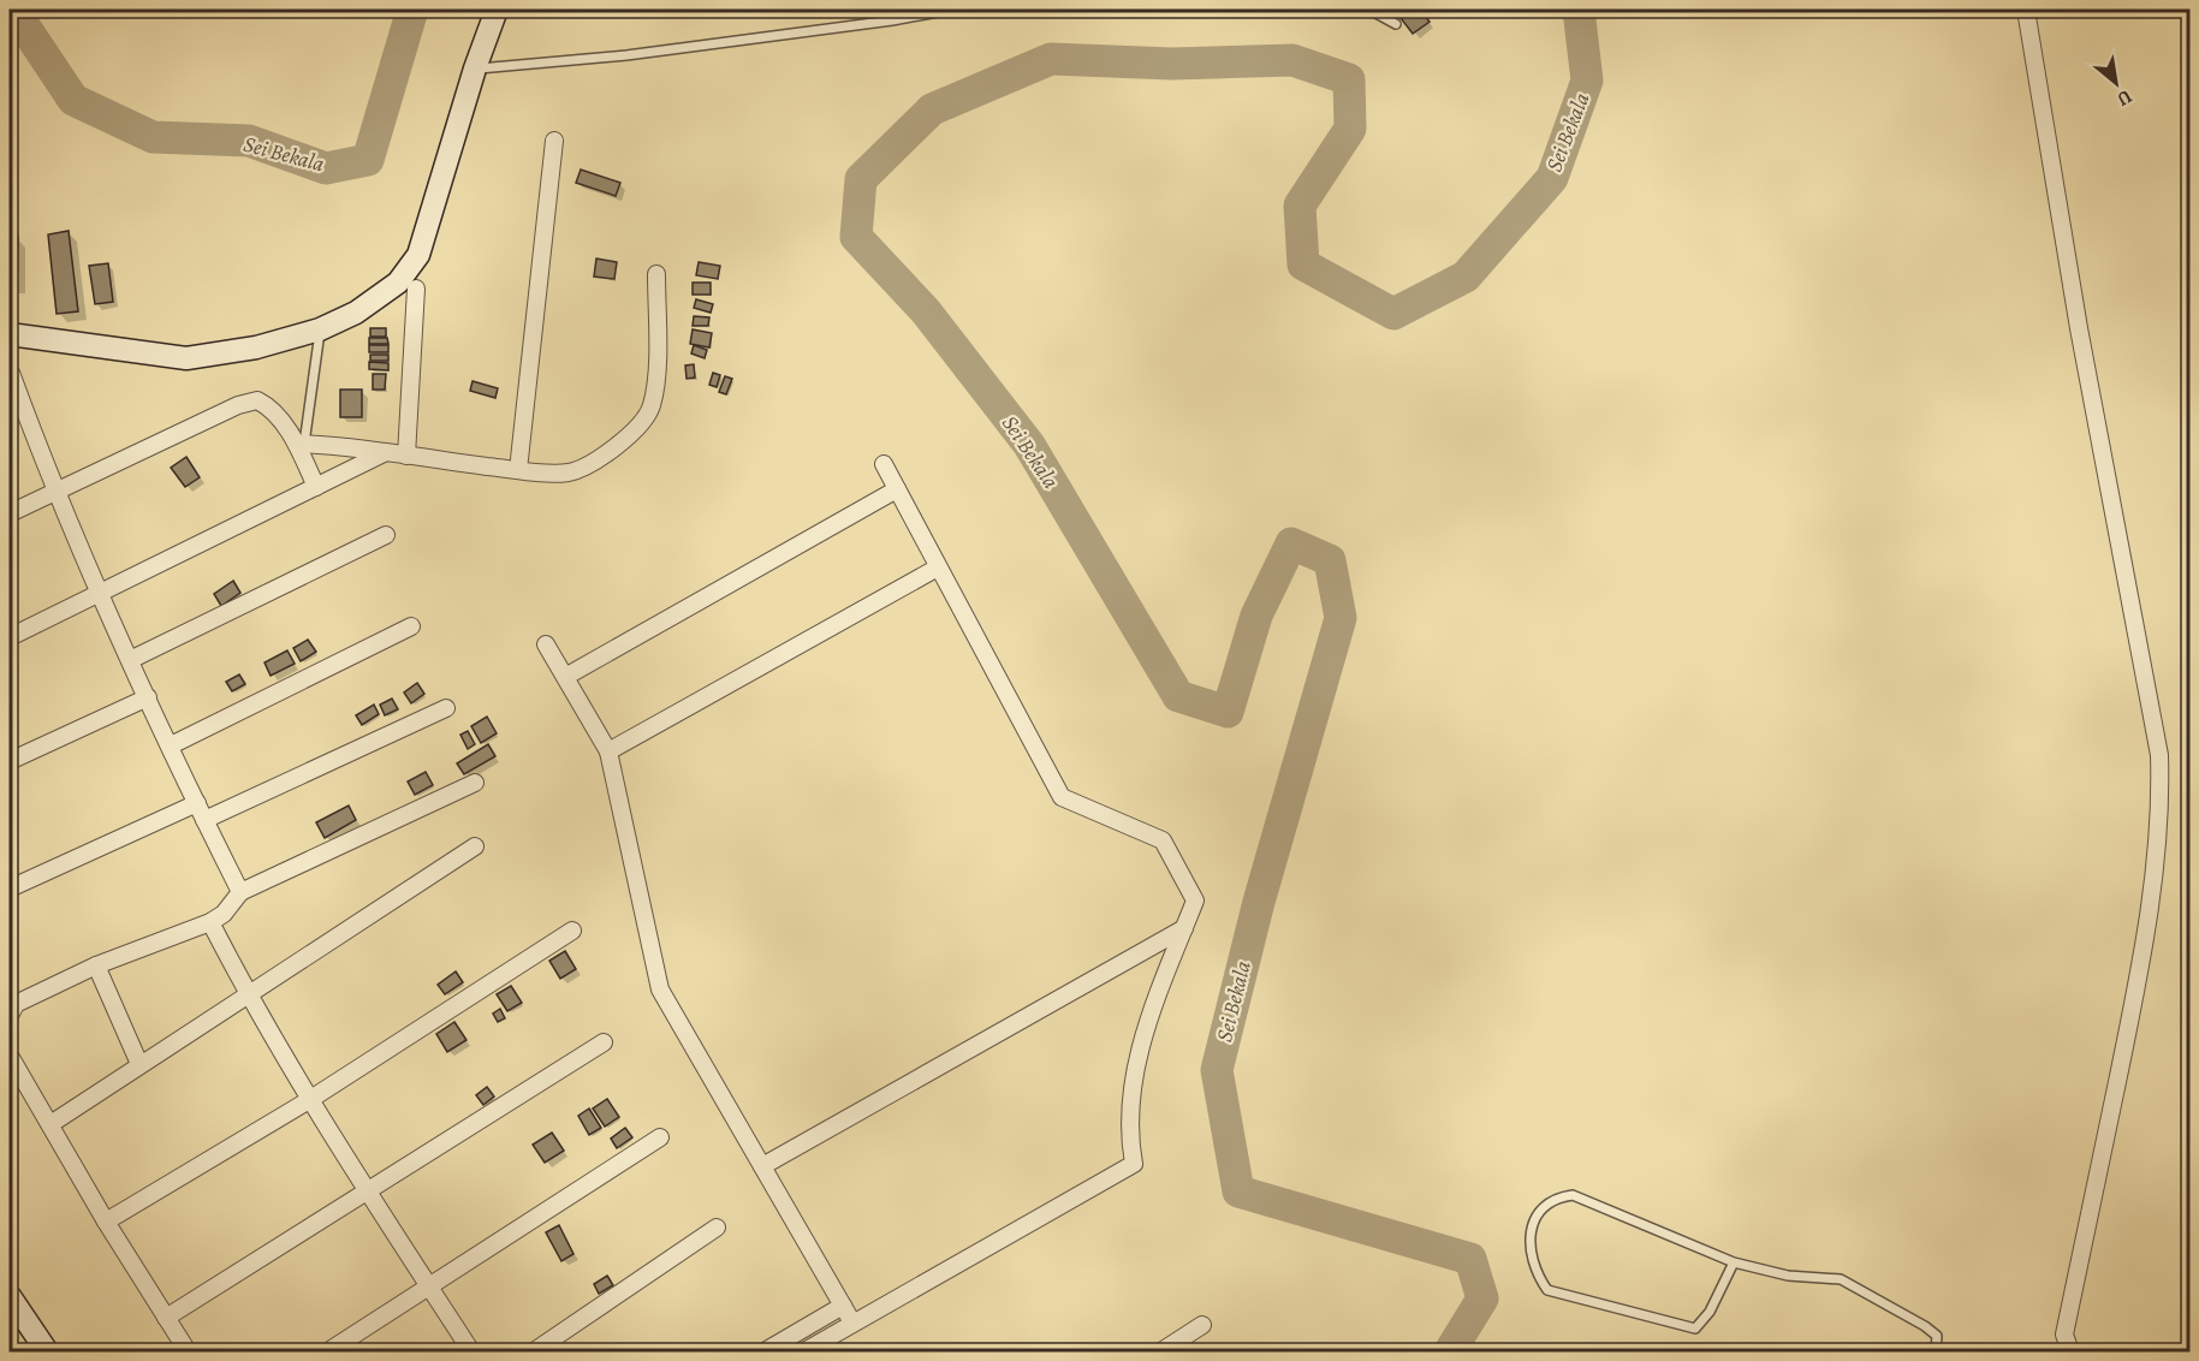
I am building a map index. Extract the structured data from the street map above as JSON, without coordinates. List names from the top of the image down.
{
  "water": ["Sei Bekala"],
  "north": "bottom right"
}
